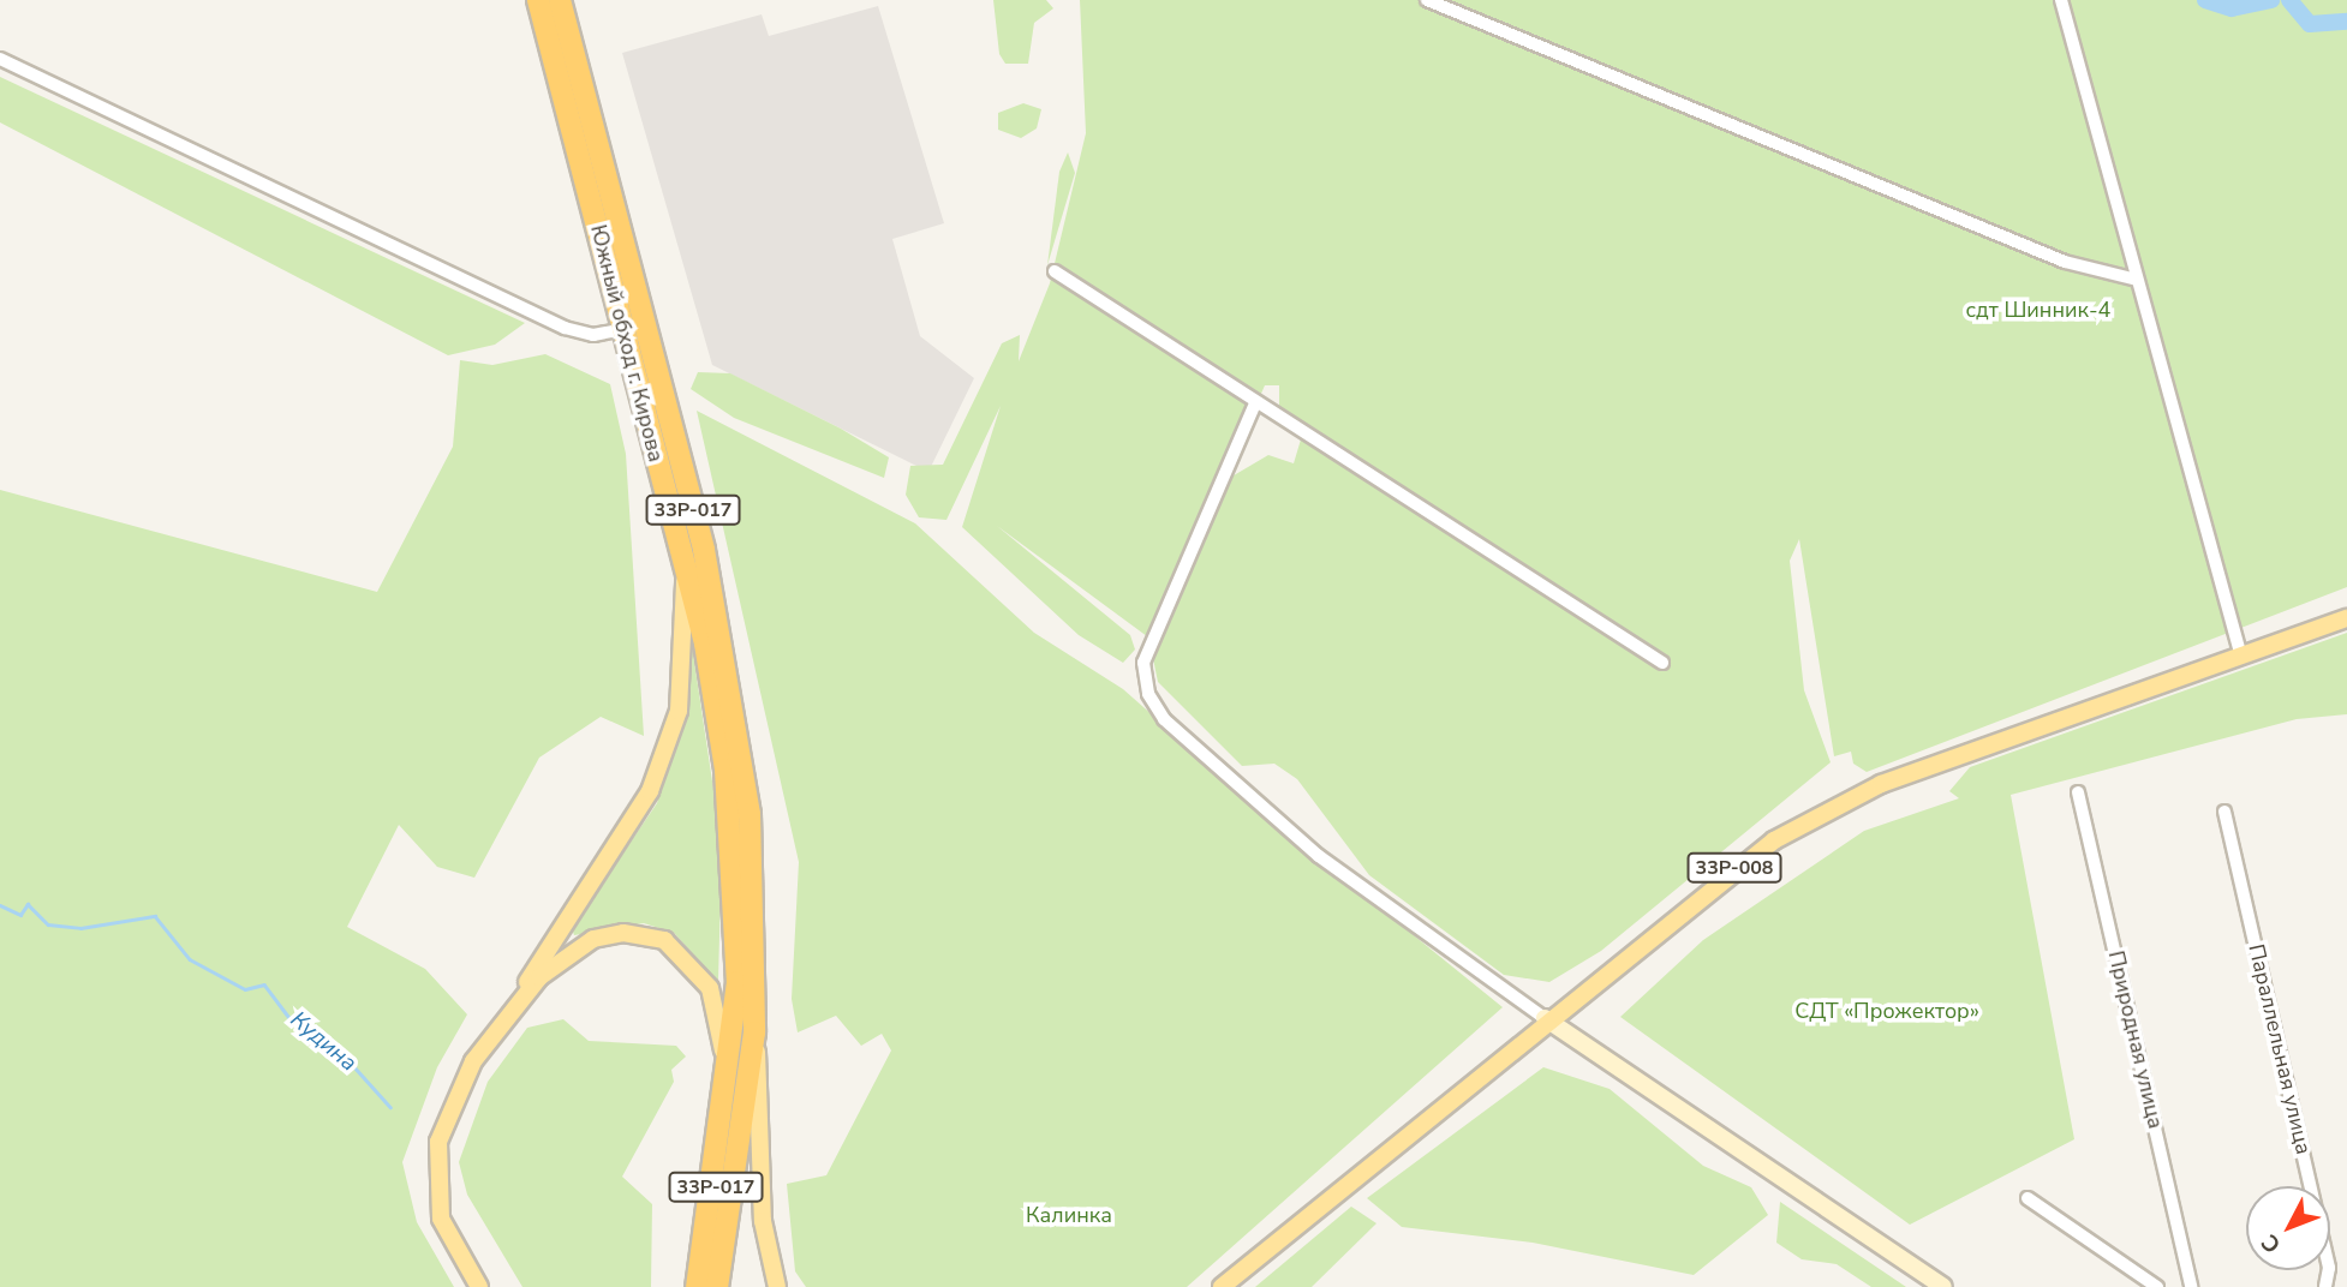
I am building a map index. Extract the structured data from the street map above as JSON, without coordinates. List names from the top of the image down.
{
  "streets": {
    "highway": ["Южный обход г. Кирова", "33Р-017"],
    "main road": ["33Р-008"],
    "street": ["Природная улица", "Параллельная улица"]
  },
  "water": ["Кудина"],
  "parks": ["сдт Шинник-4", "СДТ «Прожектор»", "Калинка"],
  "north": "bottom left"
}
